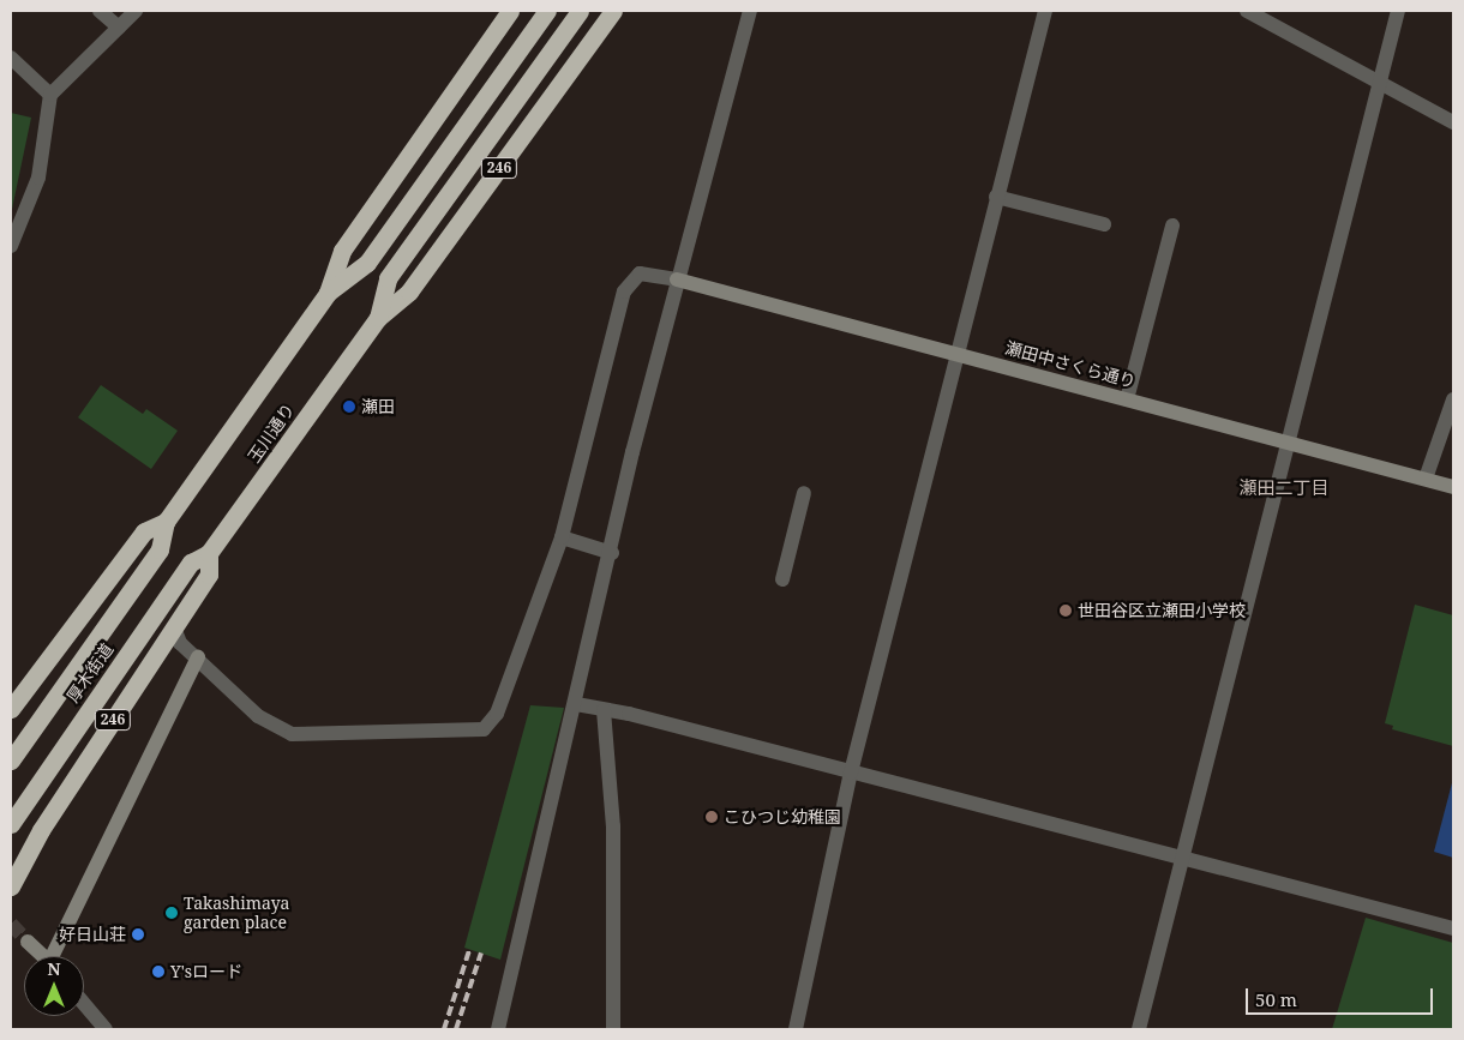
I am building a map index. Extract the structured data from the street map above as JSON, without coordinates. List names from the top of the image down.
{
  "streets": {
    "highway": ["246", "玉川通り", "厚木街道"],
    "street": ["瀬田中さくら通り"]
  },
  "crossings": [
    ["246", "玉川通り"],
    ["玉川通り", "厚木街道"]
  ],
  "districts": ["瀬田二丁目"],
  "places": [
    "瀬田",
    "世田谷区立瀬田小学校",
    "こひつじ幼稚園",
    "Takashimaya garden place",
    "好日山荘",
    "Y'sロード"
  ],
  "scale_bar": "50 m",
  "north": "top"
}
